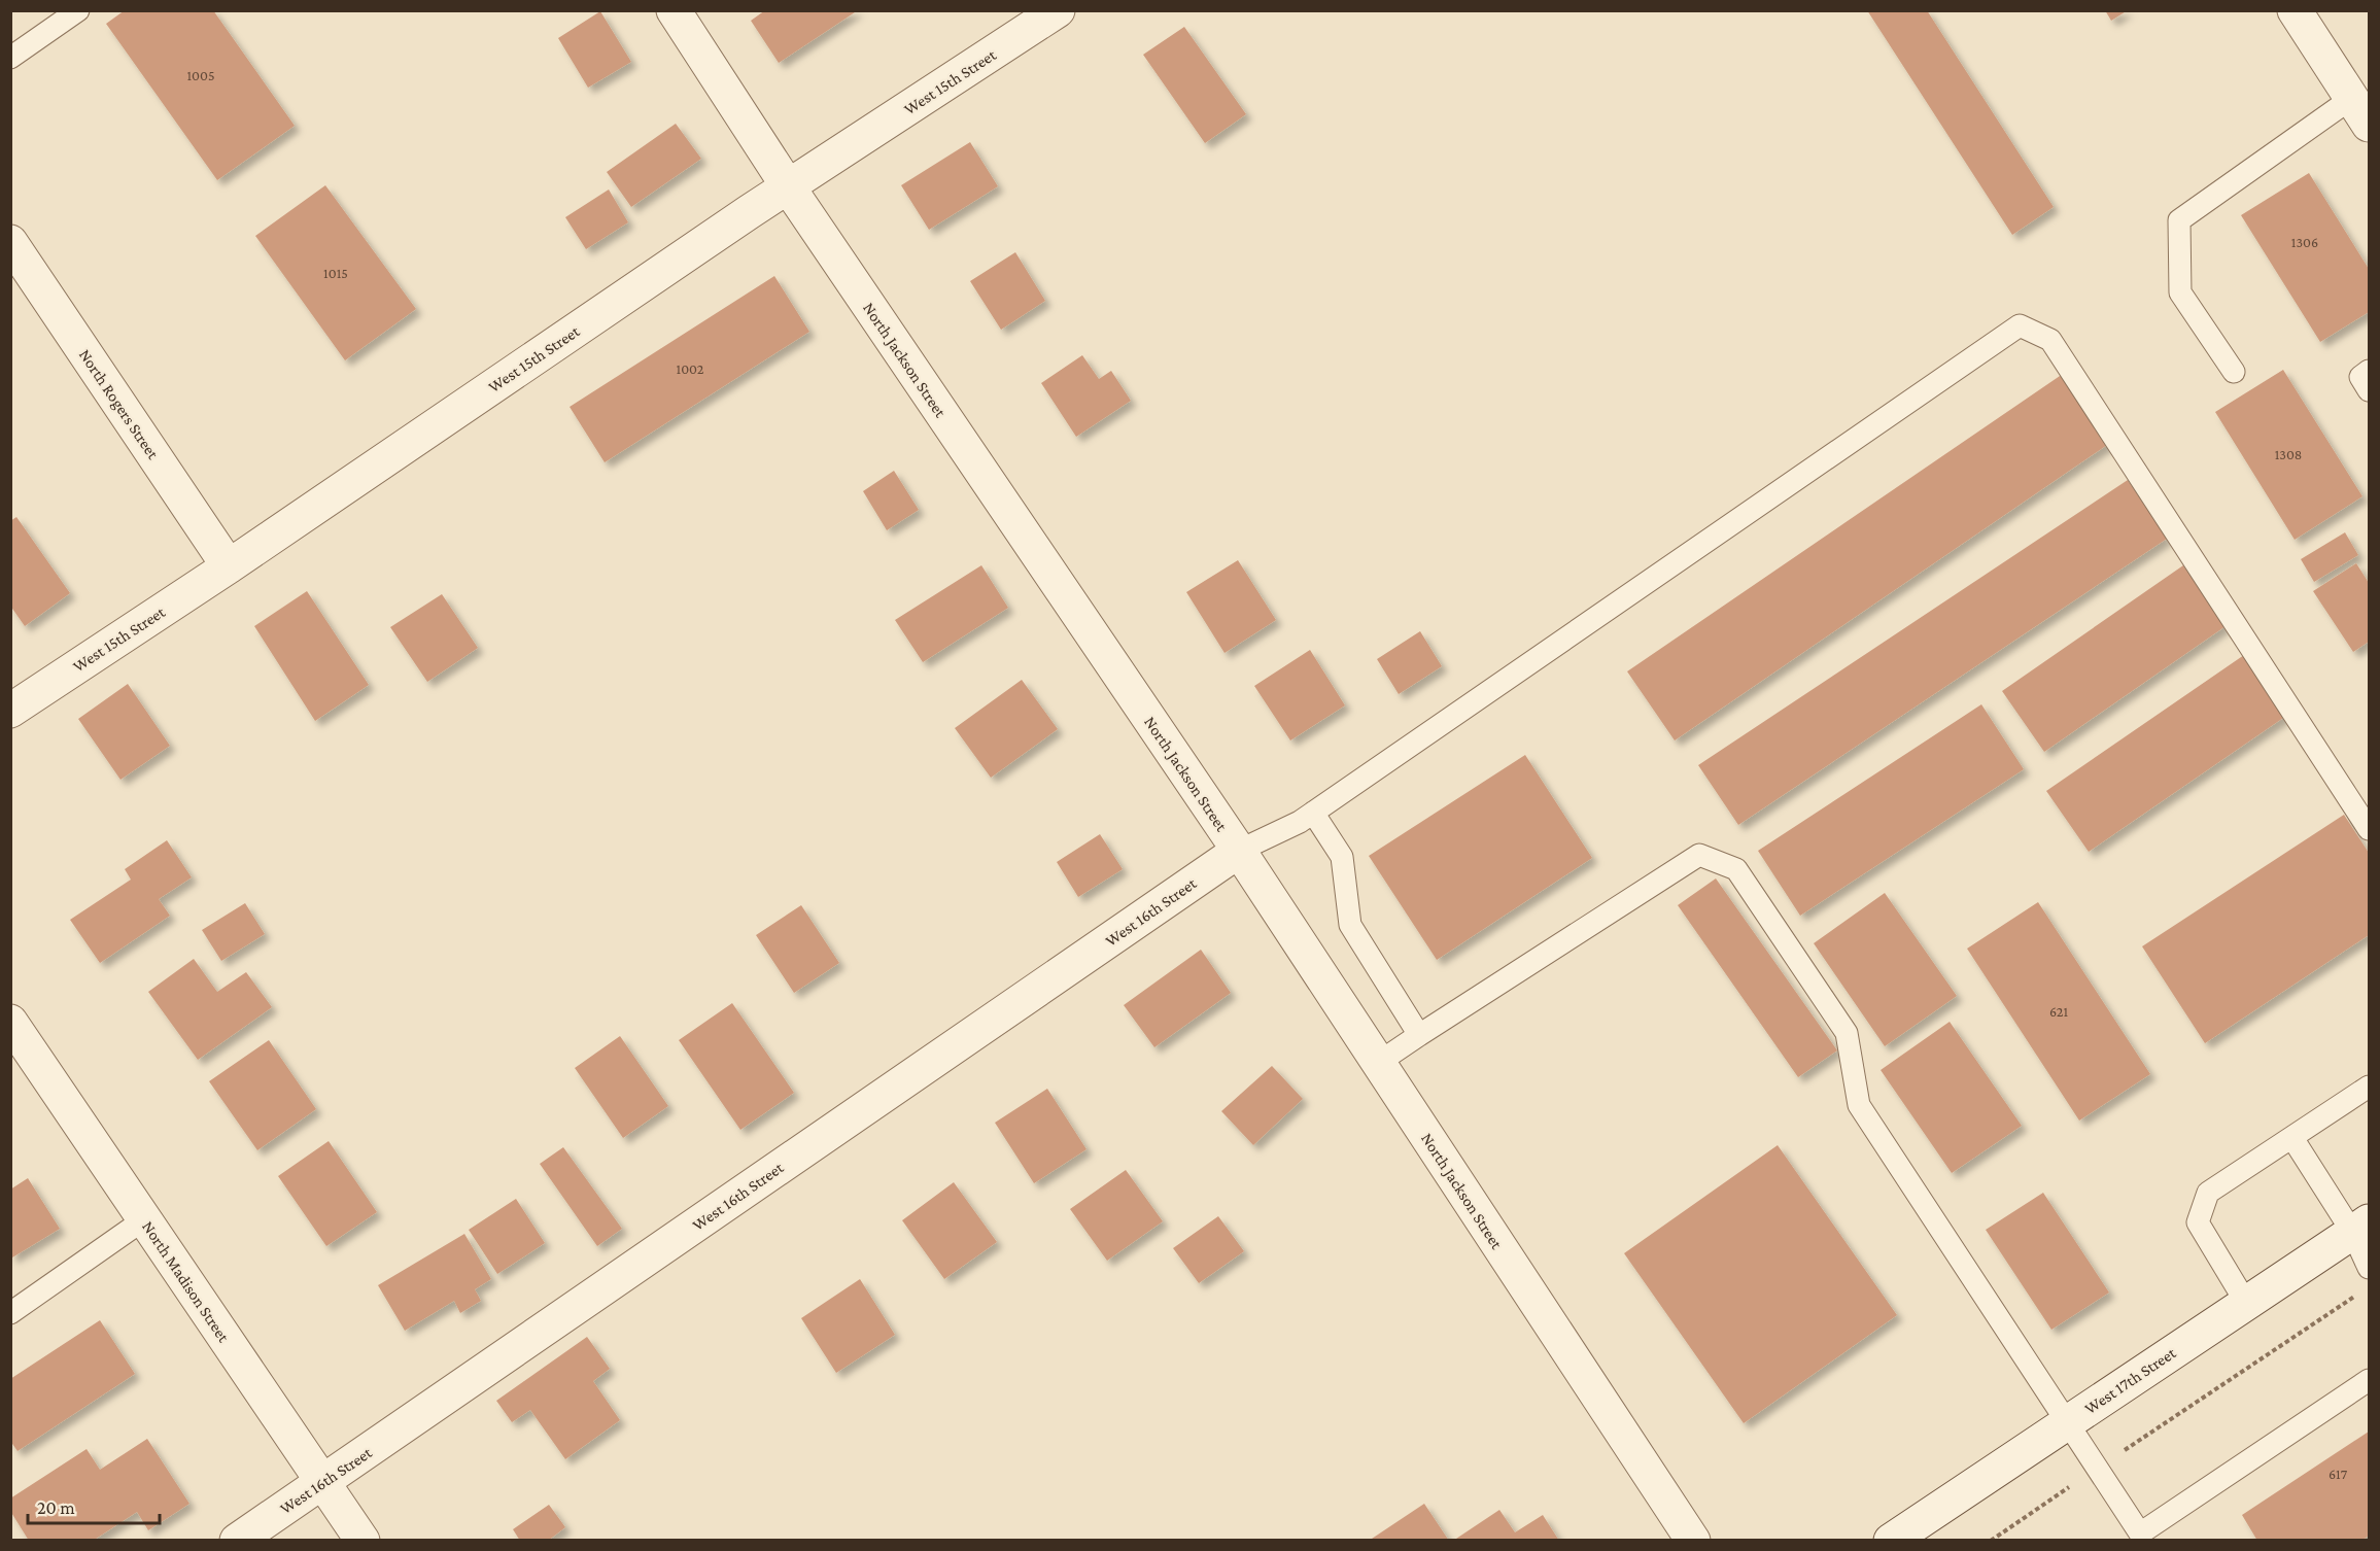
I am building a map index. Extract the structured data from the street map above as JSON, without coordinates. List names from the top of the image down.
{
  "streets": {
    "street": [
      "West 15th Street",
      "North Jackson Street",
      "North Rogers Street",
      "West 16th Street",
      "North Madison Street",
      "West 17th Street"
    ]
  },
  "crossings": [
    ["West 15th Street", "North Jackson Street"],
    ["West 15th Street", "North Rogers Street"],
    ["North Jackson Street", "West 16th Street"],
    ["West 16th Street", "North Madison Street"]
  ],
  "house_numbers": [
    "1005",
    "1306",
    "1015",
    "1002",
    "1308",
    "621",
    "617"
  ],
  "scale_bar": "20 m"
}
